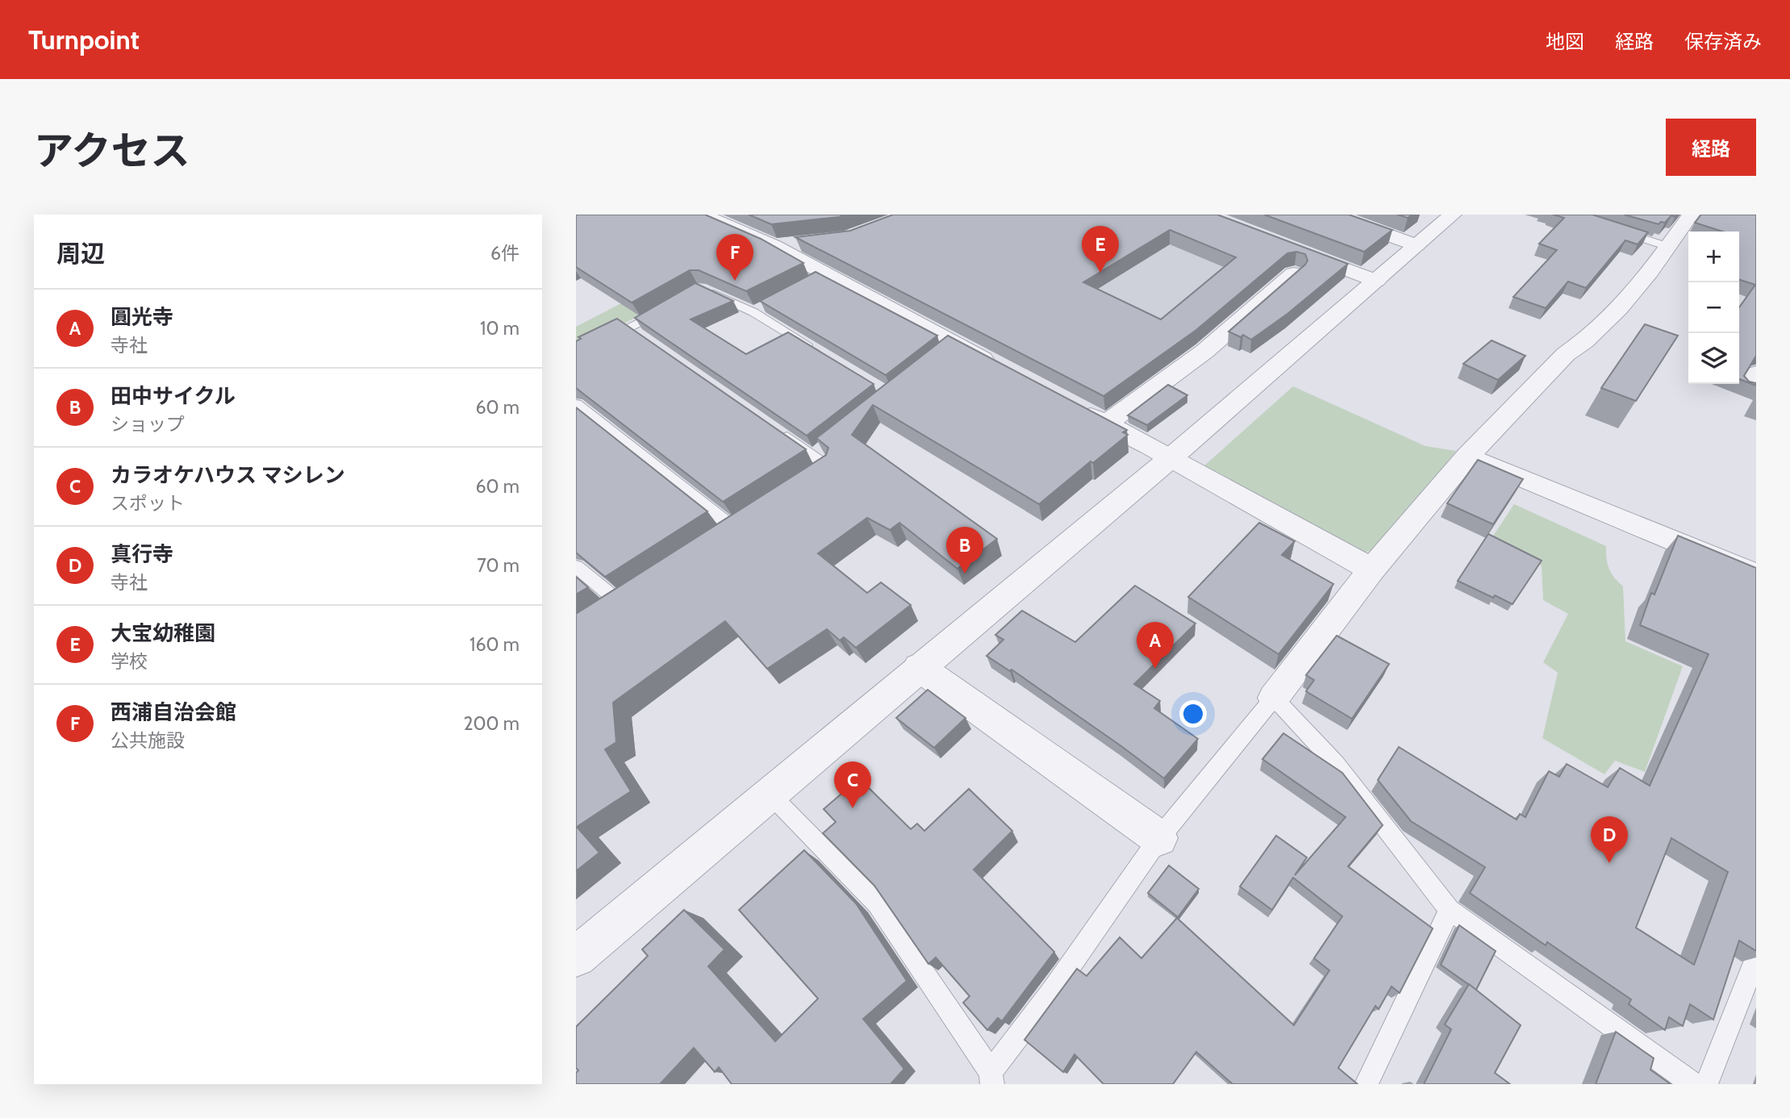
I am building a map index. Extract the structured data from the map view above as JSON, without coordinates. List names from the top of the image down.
{
  "page": {
    "header": "Turnpoint",
    "nav": ["地図", "経路", "保存済み"],
    "title": "アクセス",
    "buttons": "経路",
    "heading": ["周辺", "6件"],
    "pins": [
      "E",
      "F",
      "B",
      "A",
      "C",
      "D"
    ],
    "map_buttons": ["+", "−"],
    "list": [
      {
        "mark": "A",
        "name": "圓光寺",
        "note": "寺社",
        "value": "10 m"
      },
      {
        "mark": "B",
        "name": "田中サイクル",
        "note": "ショップ",
        "value": "60 m"
      },
      {
        "mark": "C",
        "name": "カラオケハウス マシレン",
        "note": "スポット",
        "value": "60 m"
      },
      {
        "mark": "D",
        "name": "真行寺",
        "note": "寺社",
        "value": "70 m"
      },
      {
        "mark": "E",
        "name": "大宝幼稚園",
        "note": "学校",
        "value": "160 m"
      },
      {
        "mark": "F",
        "name": "西浦自治会館",
        "note": "公共施設",
        "value": "200 m"
      }
    ]
  }
}
